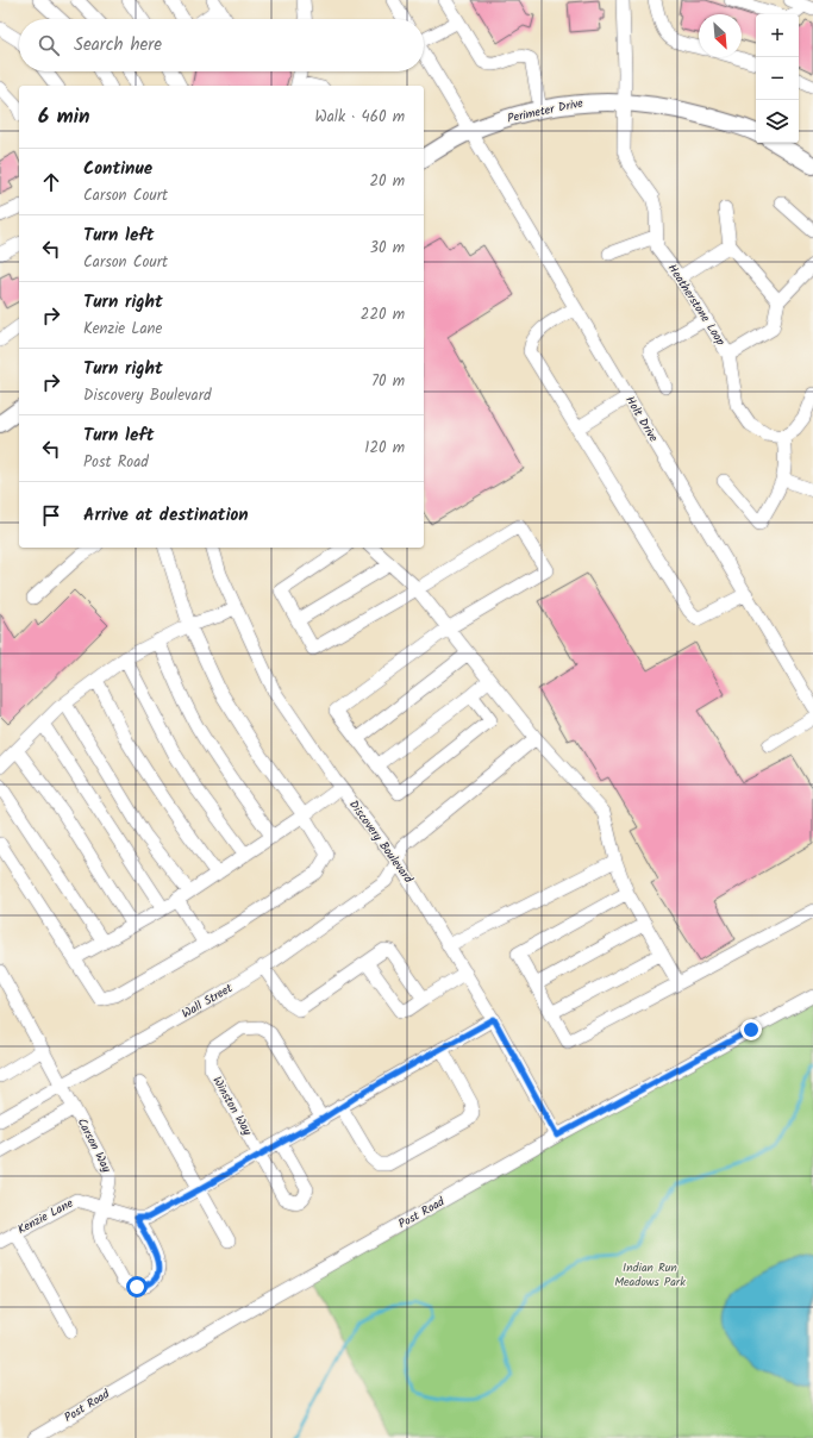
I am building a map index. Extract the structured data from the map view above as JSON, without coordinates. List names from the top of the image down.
{
  "streets": {
    "main road": ["Perimeter Drive"],
    "street": [
      "Heatherstone Loop",
      "Holt Drive",
      "Discovery Boulevard",
      "Wall Street",
      "Winston Way",
      "Carson Way",
      "Post Road",
      "Kenzie Lane"
    ]
  },
  "crossings": [
    ["Perimeter Drive", "Heatherstone Loop"],
    ["Perimeter Drive", "Holt Drive"],
    ["Discovery Boulevard", "Wall Street"],
    ["Discovery Boulevard", "Post Road"],
    ["Wall Street", "Carson Way"],
    ["Carson Way", "Kenzie Lane"]
  ],
  "parks": ["Indian Run Meadows Park"],
  "north": "bottom right",
  "page": {
    "map_buttons": ["+", "−"],
    "search": "Search here",
    "heading": ["6 min", "Walk · 460 m"],
    "list": [
      ["Continue", "Carson Court", "20 m"],
      ["Turn left", "Carson Court", "30 m"],
      ["Turn right", "Kenzie Lane", "220 m"],
      ["Turn right", "Discovery Boulevard", "70 m"],
      ["Turn left", "Post Road", "120 m"],
      "Arrive at destination"
    ]
  }
}
